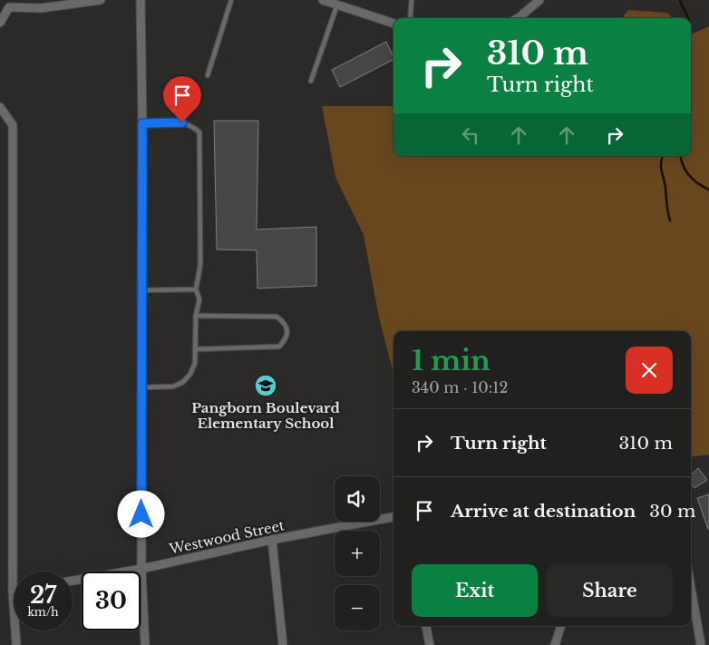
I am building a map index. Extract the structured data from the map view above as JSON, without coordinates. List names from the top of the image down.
{
  "streets": {
    "street": ["Westwood Street"]
  },
  "places": {
    "school or university": ["Pangborn Boulevard Elementary School"]
  },
  "page": {
    "turn": ["310 m", "Turn right"],
    "heading": ["1 min", "340 m · 10:12"],
    "list": [
      {
        "name": "Turn right",
        "value": "310 m"
      },
      {
        "name": "Arrive at destination",
        "value": "30 m"
      }
    ],
    "map_buttons": ["+", "−"],
    "buttons": ["Exit", "Share"],
    "speed": "27 km/h",
    "limit": "30"
  }
}
